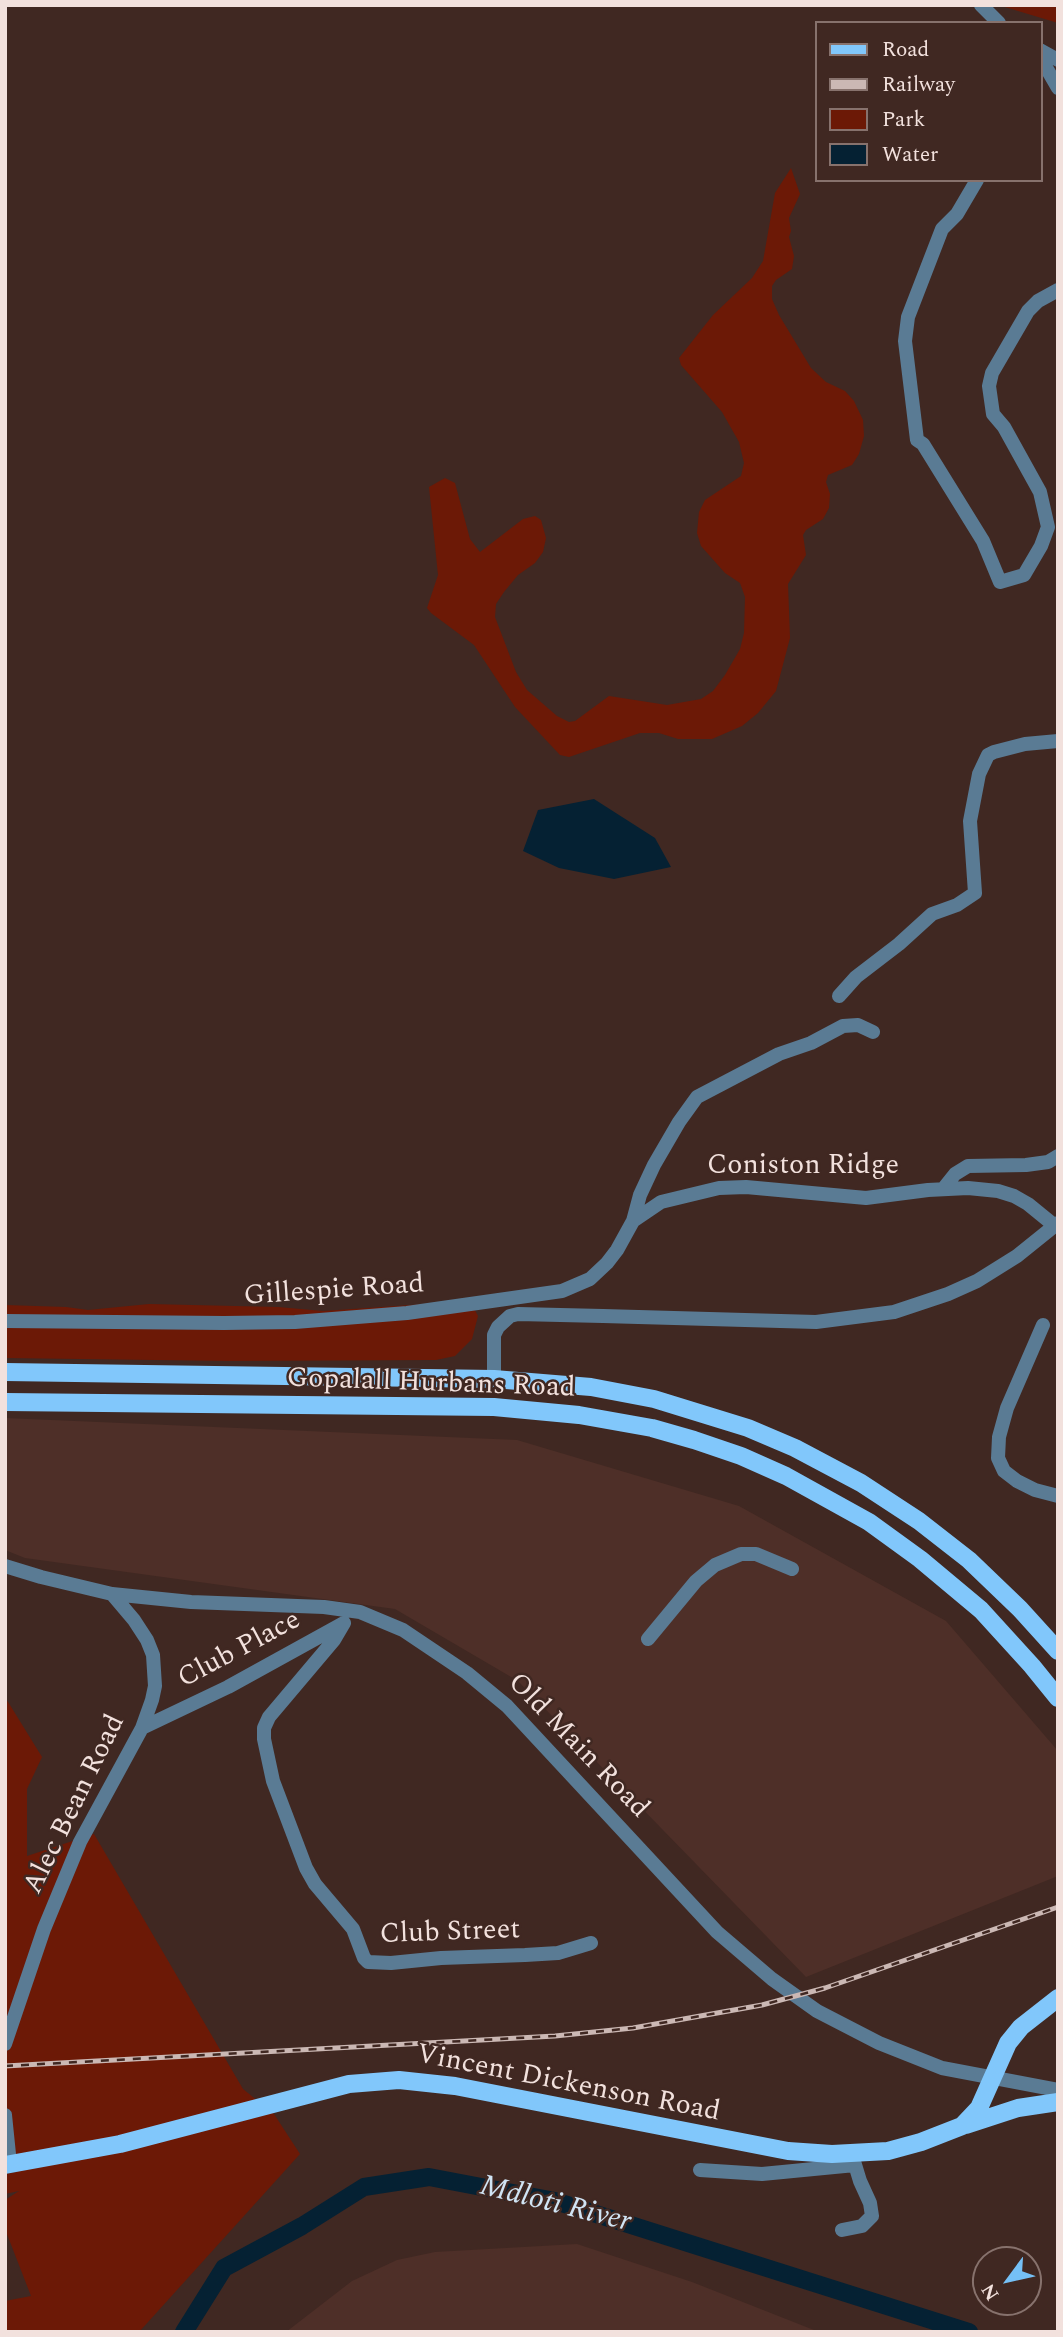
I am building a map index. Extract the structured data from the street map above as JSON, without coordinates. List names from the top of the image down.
{
  "streets": {
    "main road": ["Gopalall Hurbans Road", "Vincent Dickenson Road"],
    "street": [
      "Coniston Ridge",
      "Gillespie Road",
      "Club Place",
      "Old Main Road",
      "Alec Bean Road",
      "Club Street"
    ]
  },
  "crossings": [
    ["Coniston Ridge", "Gillespie Road"],
    ["Club Place", "Old Main Road"],
    ["Club Place", "Alec Bean Road"],
    ["Club Place", "Club Street"],
    ["Old Main Road", "Alec Bean Road"]
  ],
  "water": ["Mdloti River"],
  "legend": [
    "Road",
    "Railway",
    "Park",
    "Water"
  ],
  "north": "bottom left"
}
